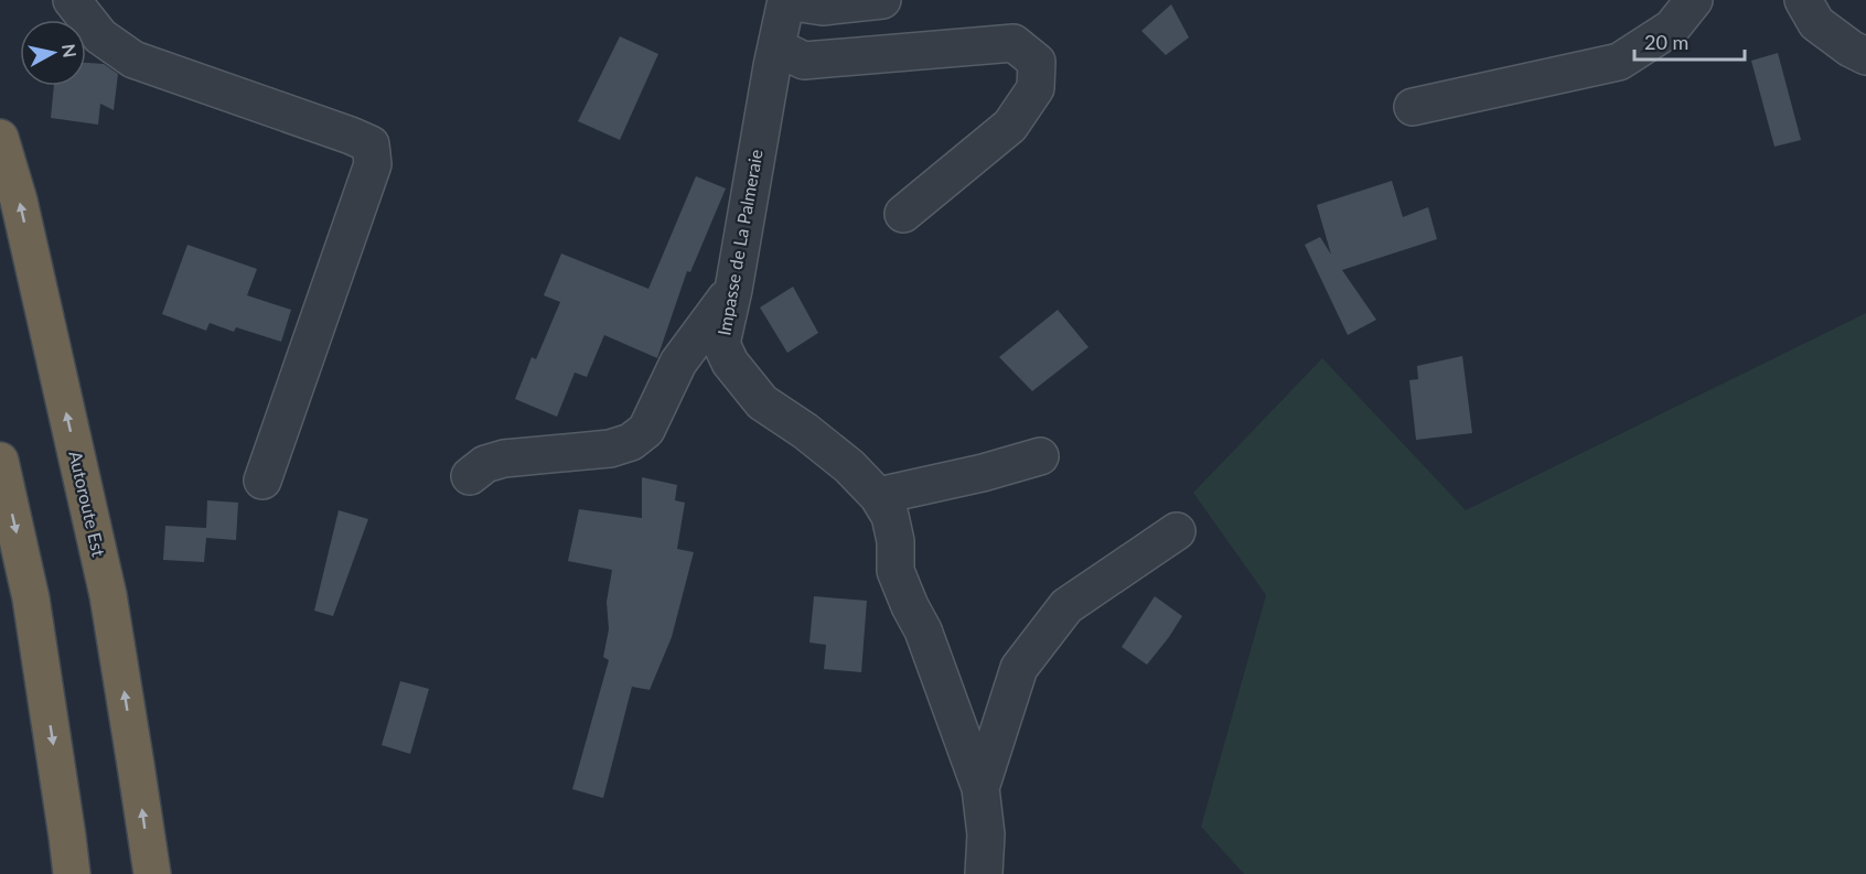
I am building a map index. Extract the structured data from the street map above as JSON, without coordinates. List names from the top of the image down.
{
  "streets": {
    "highway": ["Autoroute Est"],
    "street": ["Impasse de La Palmeraie"]
  },
  "scale_bar": "20 m",
  "north": "right"
}
